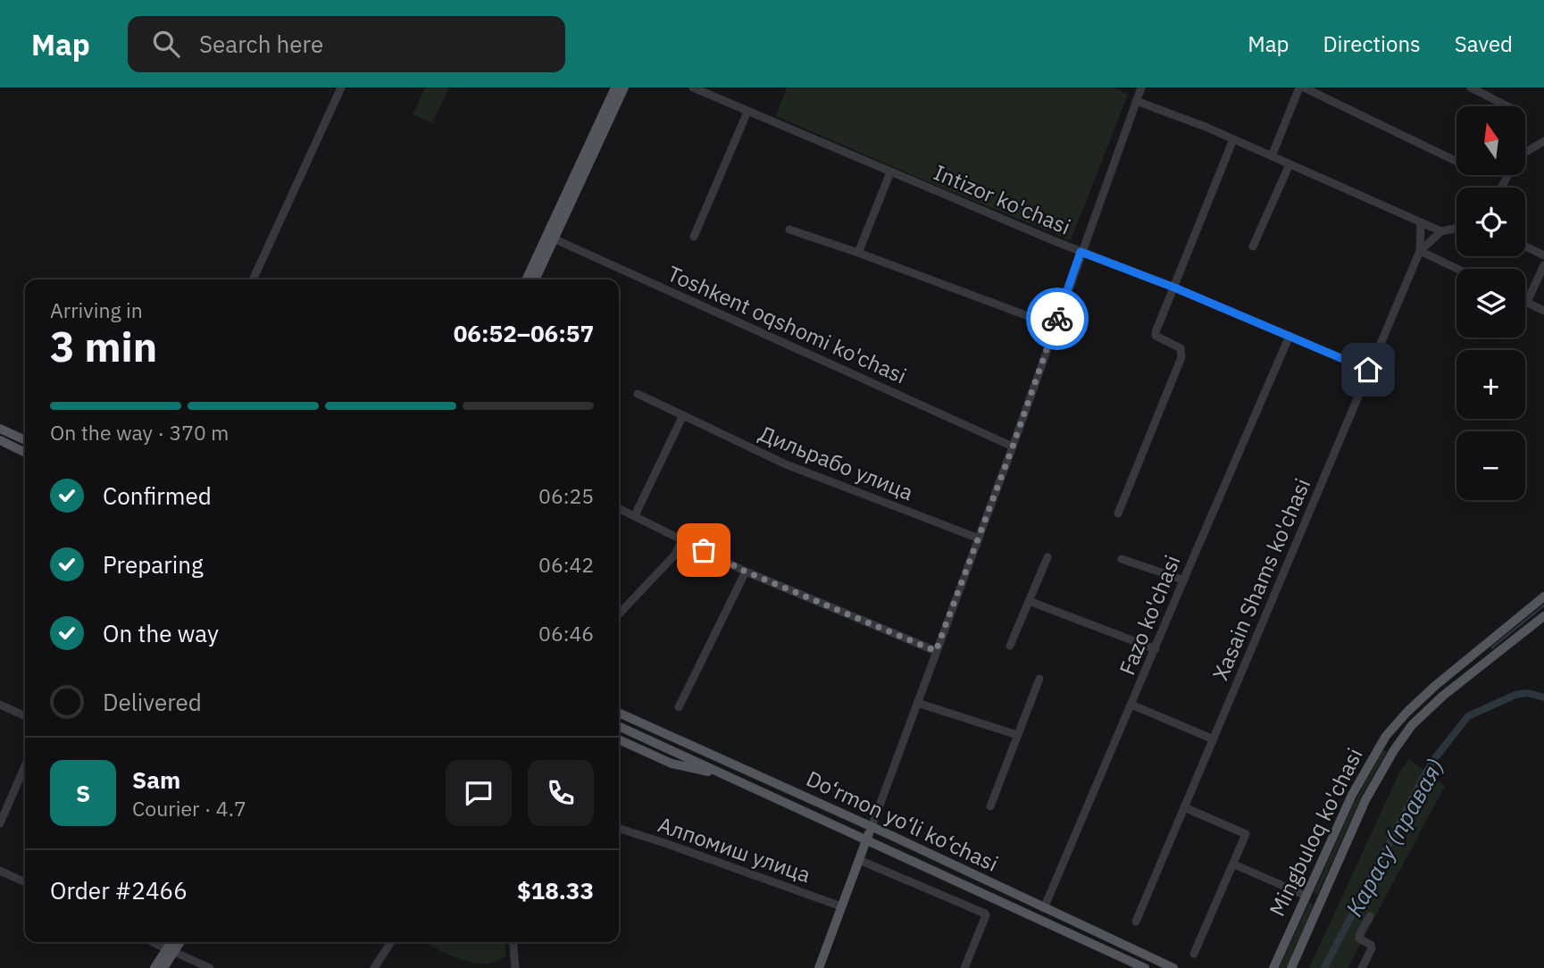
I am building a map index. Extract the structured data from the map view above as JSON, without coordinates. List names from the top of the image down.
{
  "streets": {
    "main road": ["Do‘rmon yo‘li ko‘chasi", "Mingbuloq ko'chasi"],
    "street": [
      "Intizor ko'chasi",
      "Toshkent oqshomi ko'chasi",
      "Дильрабо улица",
      "Xasain Shams ko'chasi",
      "Fazo ko'chasi",
      "Алпомиш улица"
    ]
  },
  "crossings": [
    ["Intizor ko'chasi", "Xasain Shams ko'chasi"],
    ["Intizor ko'chasi", "Fazo ko'chasi"],
    ["Fazo ko'chasi", "Do‘rmon yo‘li ko‘chasi"]
  ],
  "water": ["Карасу (правая)"],
  "north": "top",
  "page": {
    "header": "Map",
    "search": "Search here",
    "nav": ["Map", "Directions", "Saved"],
    "map_buttons": ["+", "−"],
    "heading": ["3 min", "Arriving in", "06:52–06:57"],
    "panel": [
      "Sam",
      "Courier · 4.7",
      "Order #2466",
      "$18.33"
    ],
    "bar": "On the way · 370 m",
    "list": [
      ["Confirmed", "06:25"],
      ["Preparing", "06:42"],
      ["On the way", "06:46"],
      "Delivered"
    ],
    "round": "S"
  }
}
